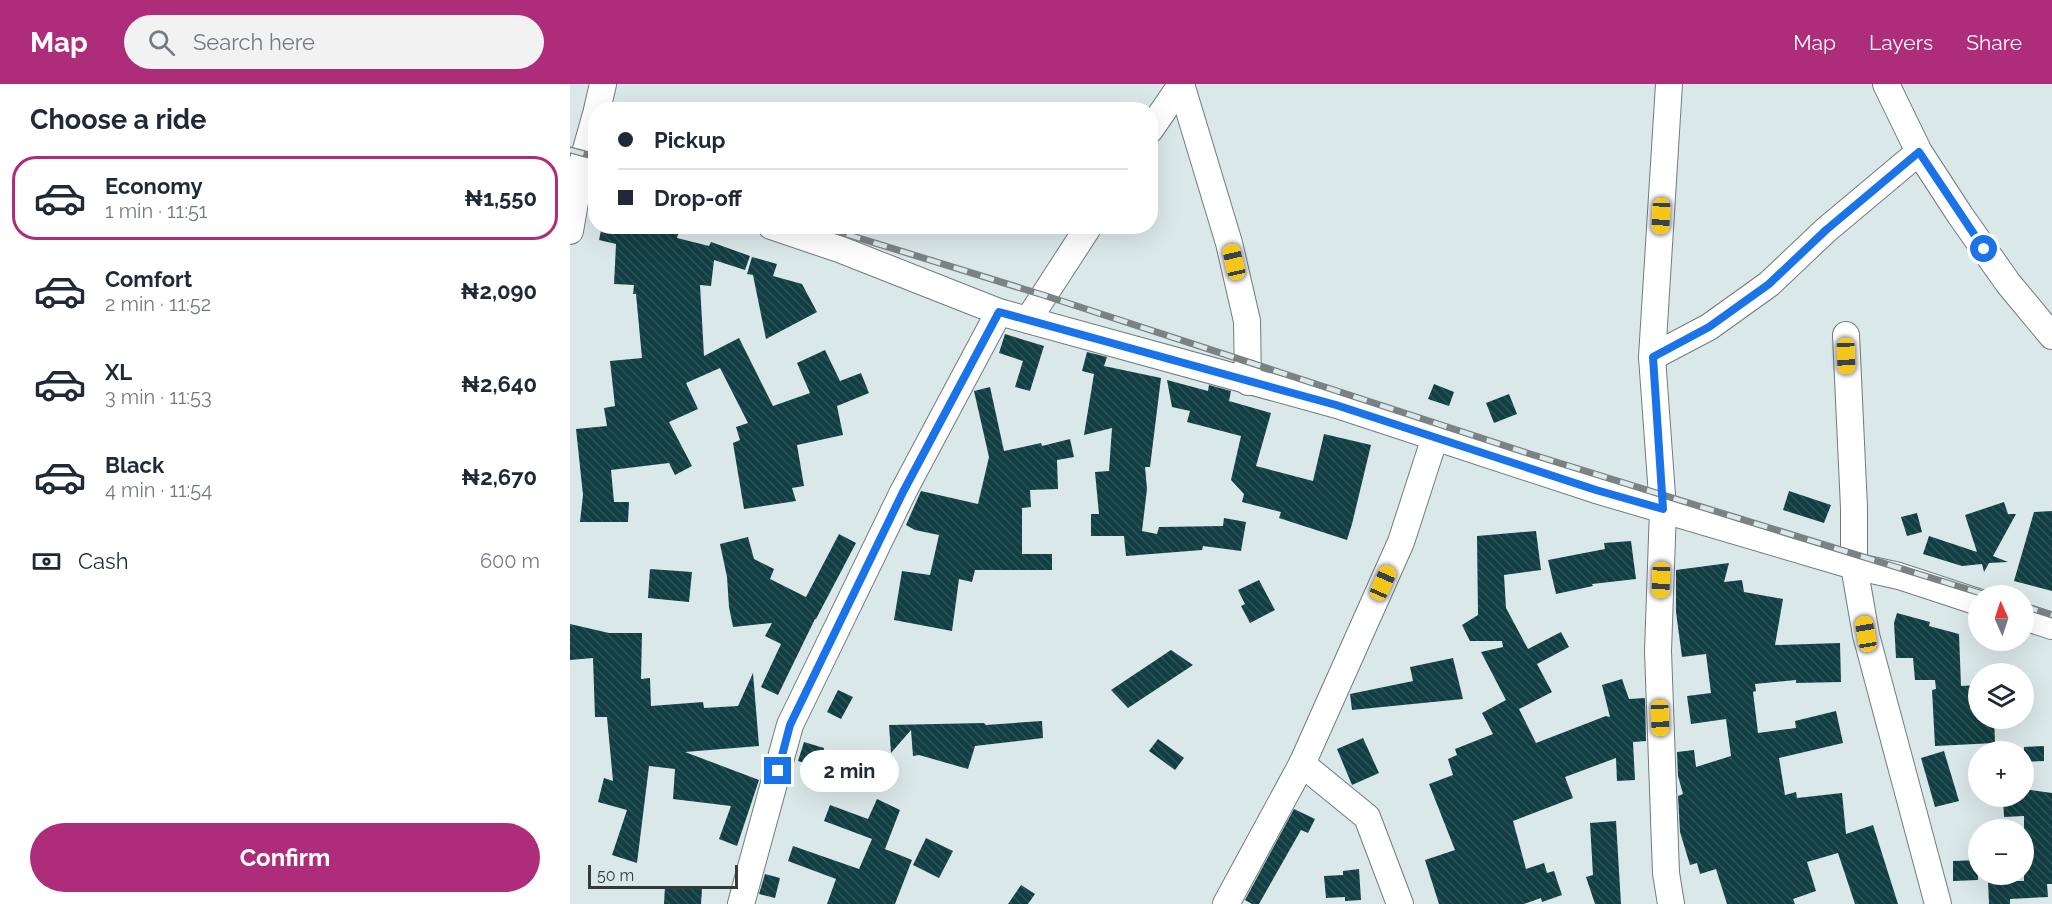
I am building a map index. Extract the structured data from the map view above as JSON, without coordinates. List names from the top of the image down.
{
  "scale_bar": "50 m",
  "north": "top",
  "page": {
    "header": "Map",
    "search": "Search here",
    "nav": ["Map", "Layers", "Share"],
    "heading": "Choose a ride",
    "banner": ["Pickup", "Drop-off"],
    "list": [
      {
        "name": "Economy",
        "note": "1 min · 11:51",
        "value": "₦1,550"
      },
      {
        "name": "Comfort",
        "note": "2 min · 11:52",
        "value": "₦2,090"
      },
      {
        "name": "XL",
        "note": "3 min · 11:53",
        "value": "₦2,640"
      },
      {
        "name": "Black",
        "note": "4 min · 11:54",
        "value": "₦2,670"
      }
    ],
    "pay": ["Cash", "600 m"],
    "map_buttons": ["+", "−"],
    "bubble": "2 min",
    "buttons": "Confirm",
    "scale": "50 m"
  }
}
